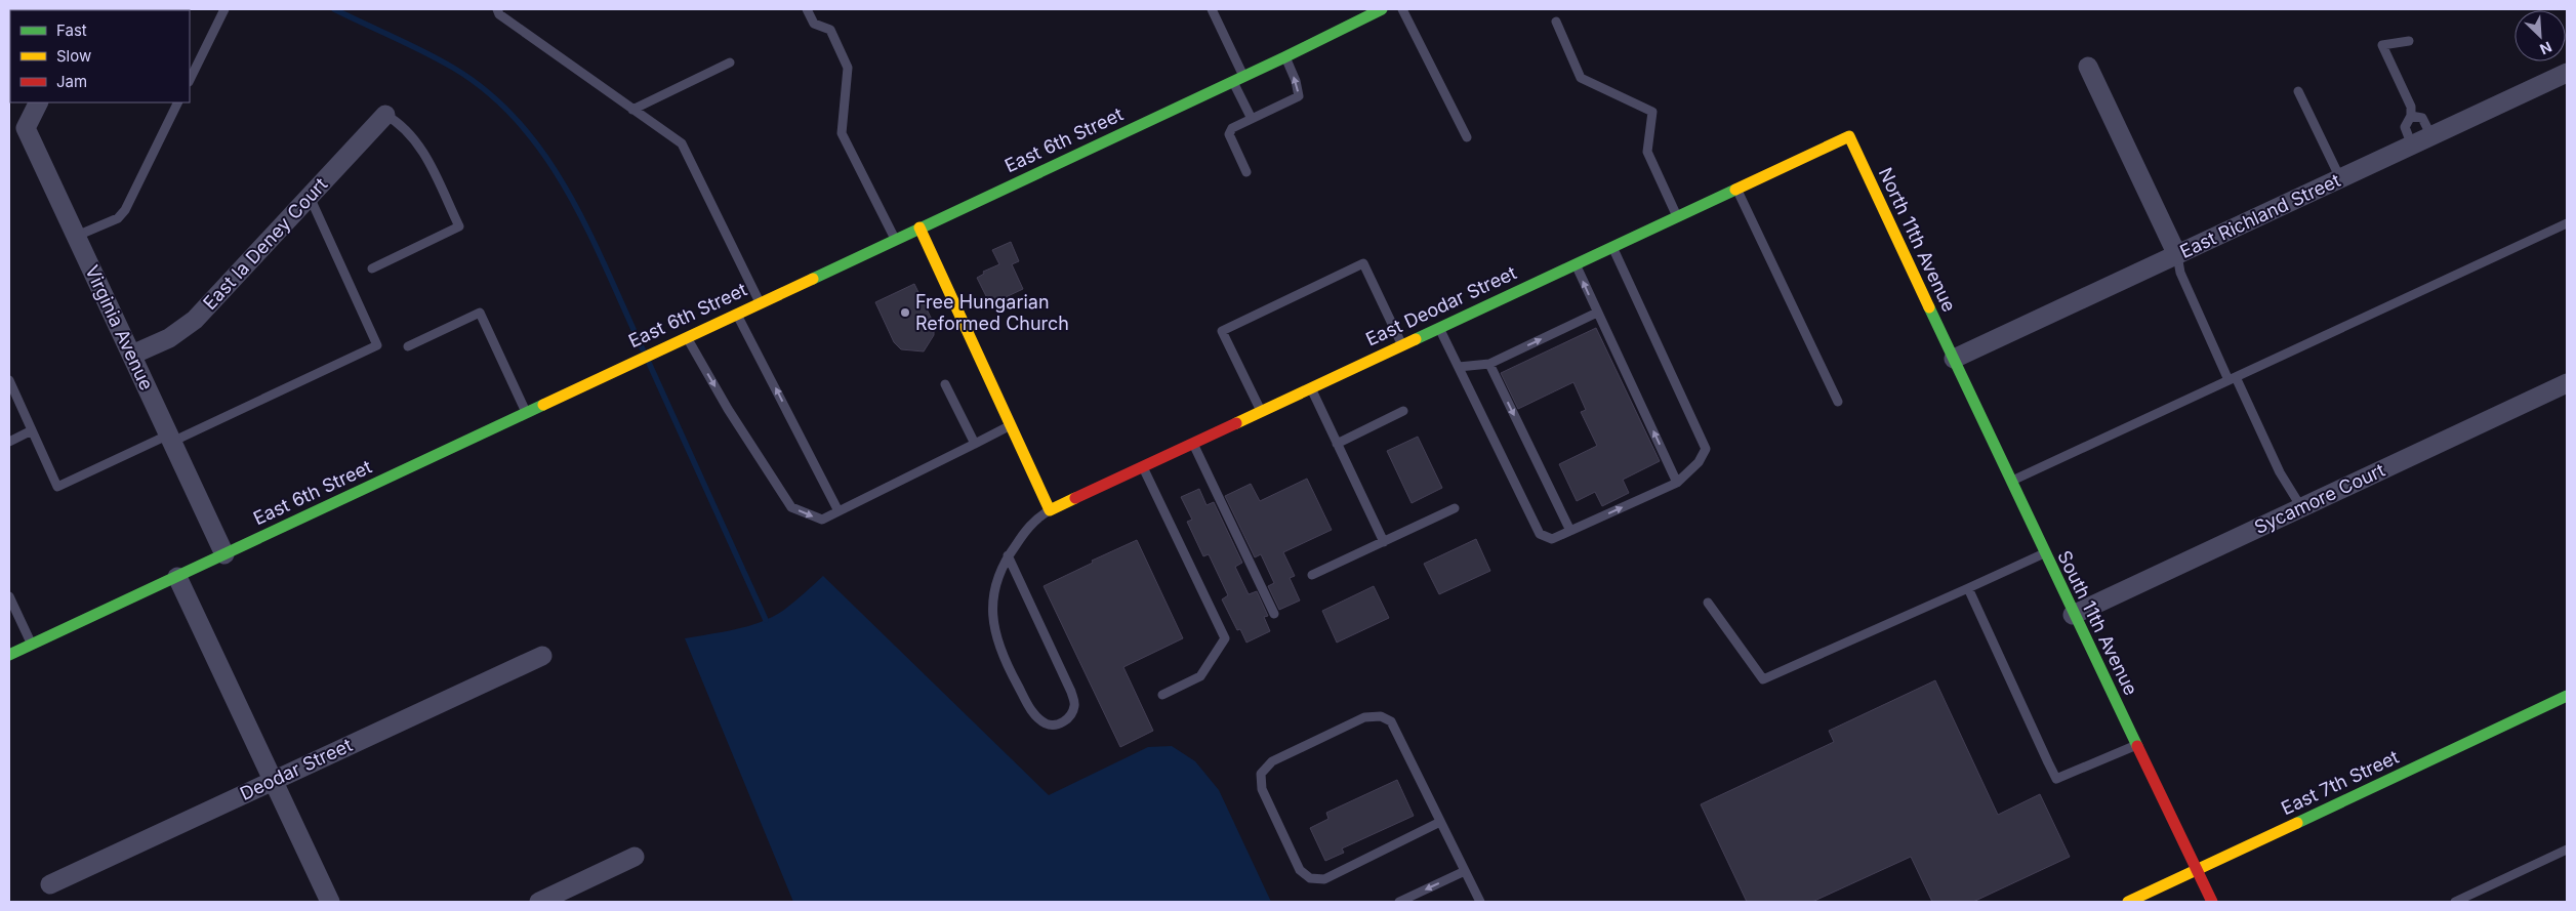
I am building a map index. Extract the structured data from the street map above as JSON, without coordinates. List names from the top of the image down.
{
  "streets": {
    "street": [
      "East 6th Street",
      "East Richland Street",
      "North 11th Avenue",
      "East la Deney Court",
      "East Deodar Street",
      "Virginia Avenue",
      "Sycamore Court",
      "South 11th Avenue",
      "Deodar Street",
      "East 7th Street"
    ]
  },
  "crossings": [
    ["East 6th Street", "Virginia Avenue"],
    ["East Richland Street", "North 11th Avenue"],
    ["East Richland Street", "South 11th Avenue"],
    ["North 11th Avenue", "East Deodar Street"],
    ["North 11th Avenue", "South 11th Avenue"],
    ["East la Deney Court", "Virginia Avenue"],
    ["Sycamore Court", "South 11th Avenue"],
    ["South 11th Avenue", "East 7th Street"]
  ],
  "places": ["Free Hungarian Reformed Church"],
  "legend": ["Fast", "Slow", "Jam"],
  "north": "bottom right"
}
